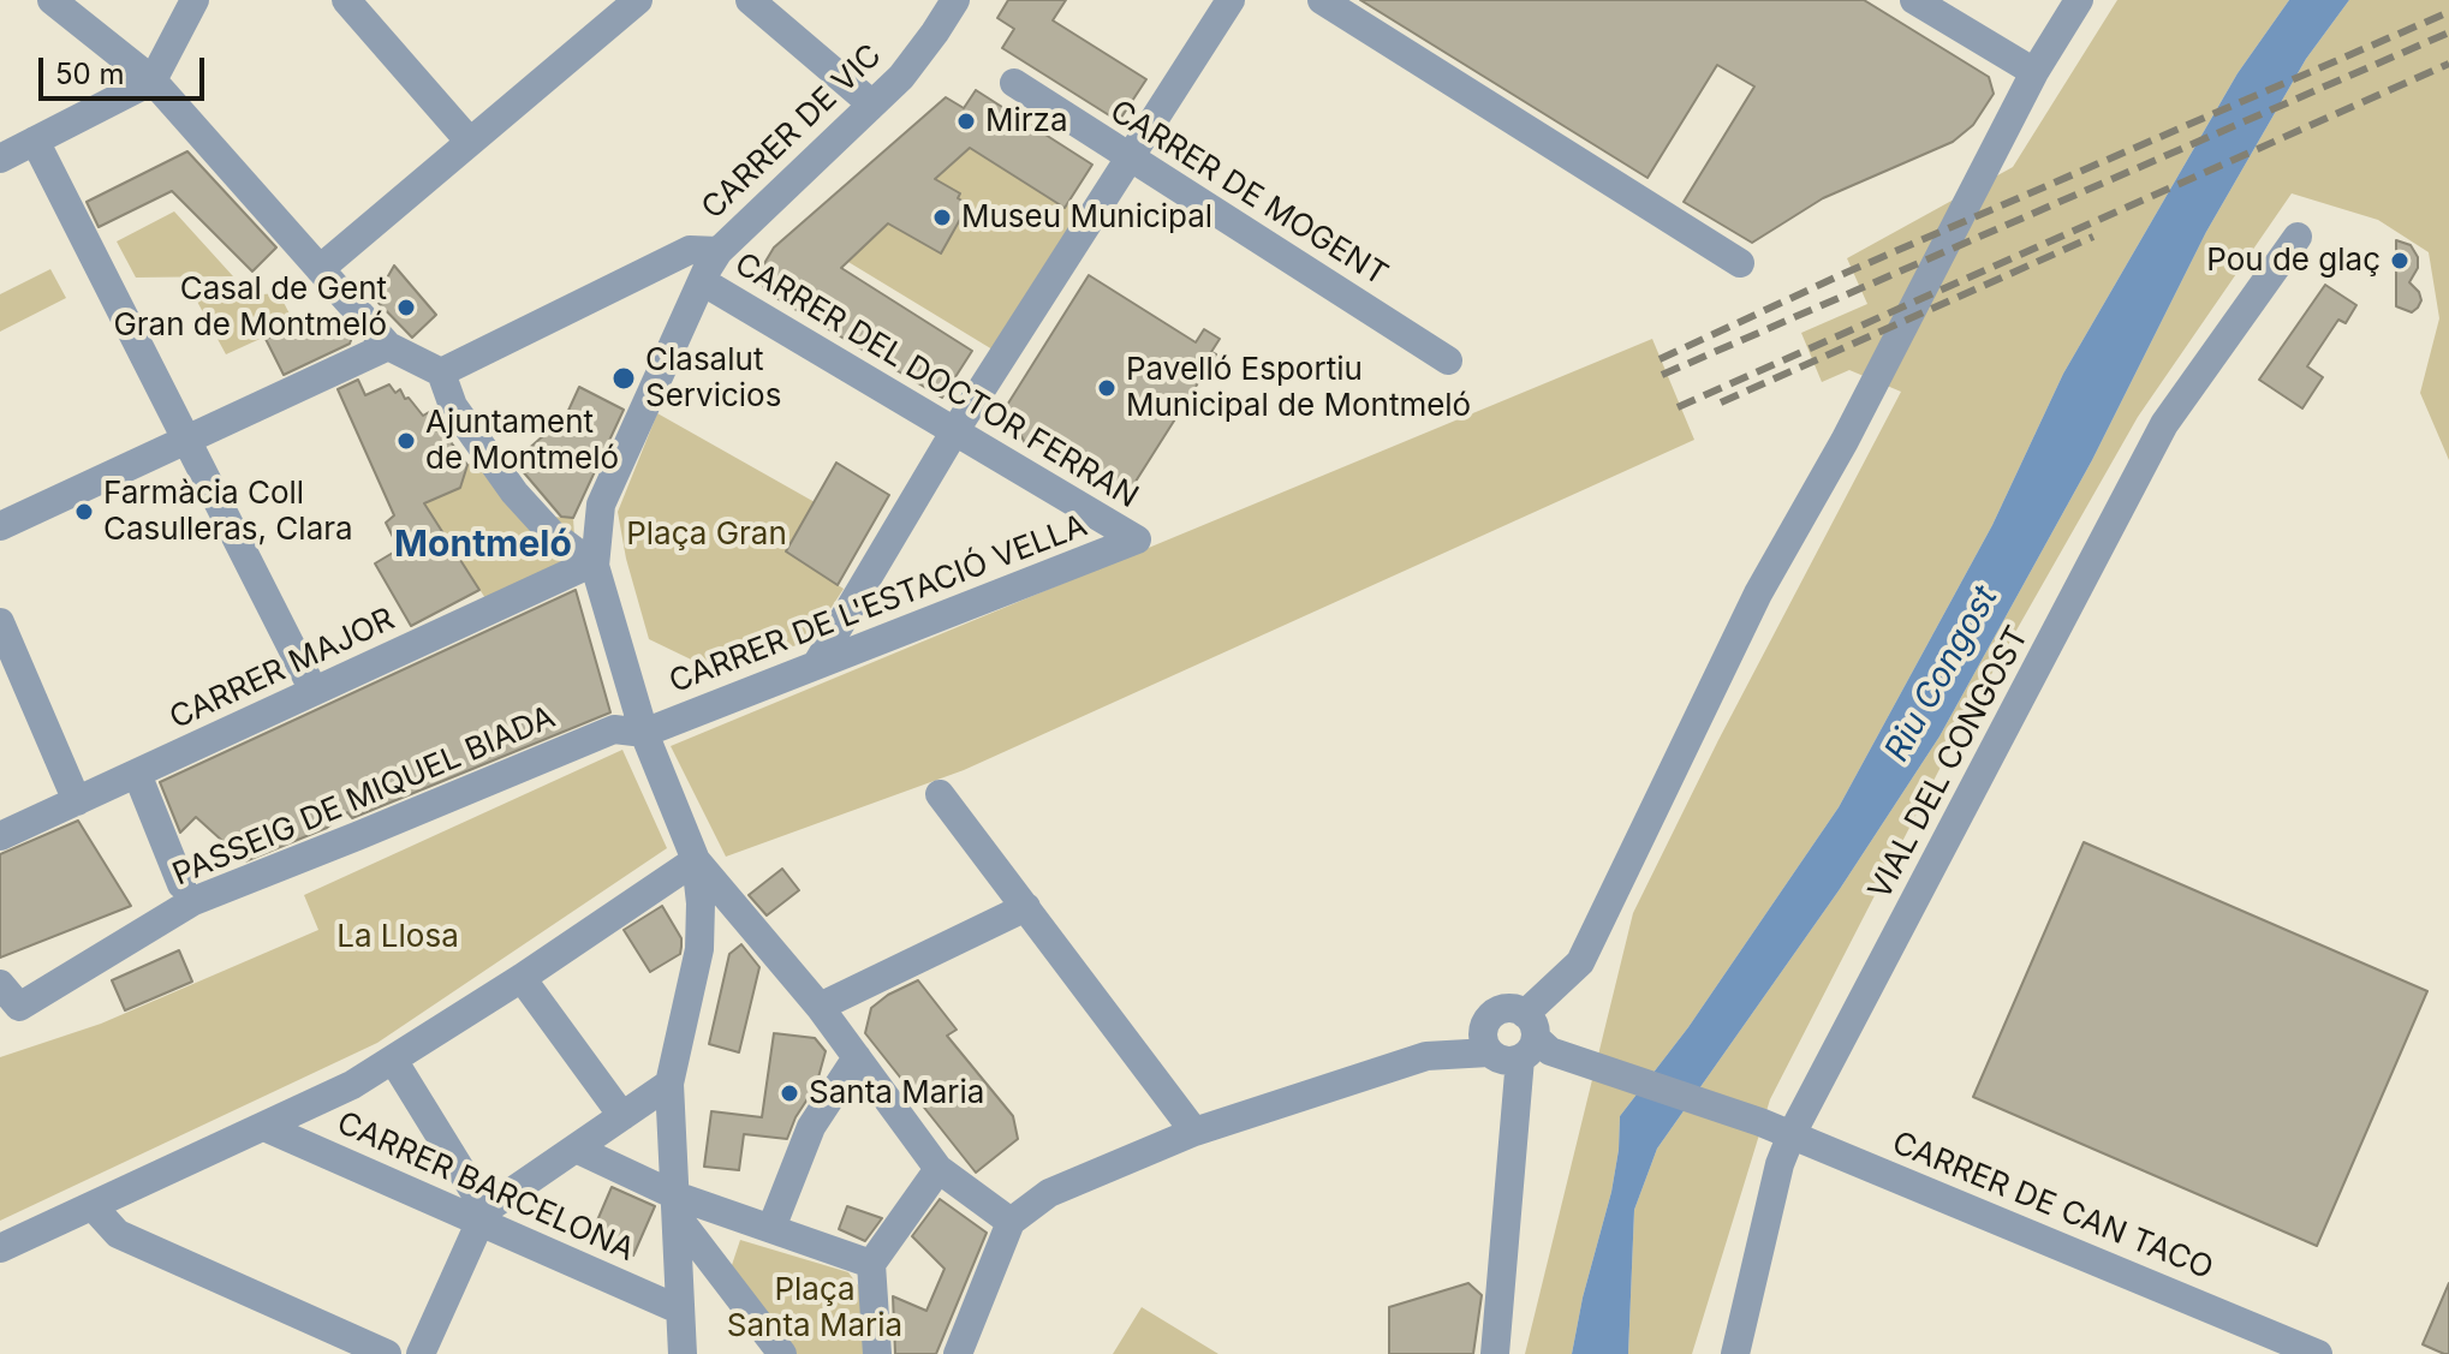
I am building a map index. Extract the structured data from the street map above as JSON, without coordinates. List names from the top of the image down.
{
  "streets": {
    "street": [
      "CARRER DE VIC",
      "CARRER DE MOGENT",
      "CARRER DEL DOCTOR FERRAN",
      "CARRER DE L'ESTACIÓ VELLA",
      "CARRER MAJOR",
      "VIAL DEL CONGOST",
      "PASSEIG DE MIQUEL BIADA",
      "CARRER BARCELONA",
      "CARRER DE CAN TACO"
    ]
  },
  "crossings": [
    ["CARRER DEL DOCTOR FERRAN", "CARRER DE L'ESTACIÓ VELLA"],
    ["CARRER DE L'ESTACIÓ VELLA", "PASSEIG DE MIQUEL BIADA"],
    ["VIAL DEL CONGOST", "CARRER DE CAN TACO"]
  ],
  "districts": ["Montmeló"],
  "water": ["Riu Congost"],
  "parks": ["Plaça Gran", "La Llosa", "Plaça Santa Maria"],
  "places": [
    "Mirza",
    "Museu Municipal",
    "Pou de glaç",
    "Casal de Gent Gran de Montmeló",
    "Clasalut Servicios",
    "Pavelló Esportiu Municipal de Montmeló",
    "Ajuntament de Montmeló",
    "Farmàcia Coll Casulleras, Clara",
    "Santa Maria"
  ],
  "scale_bar": "50 m"
}
